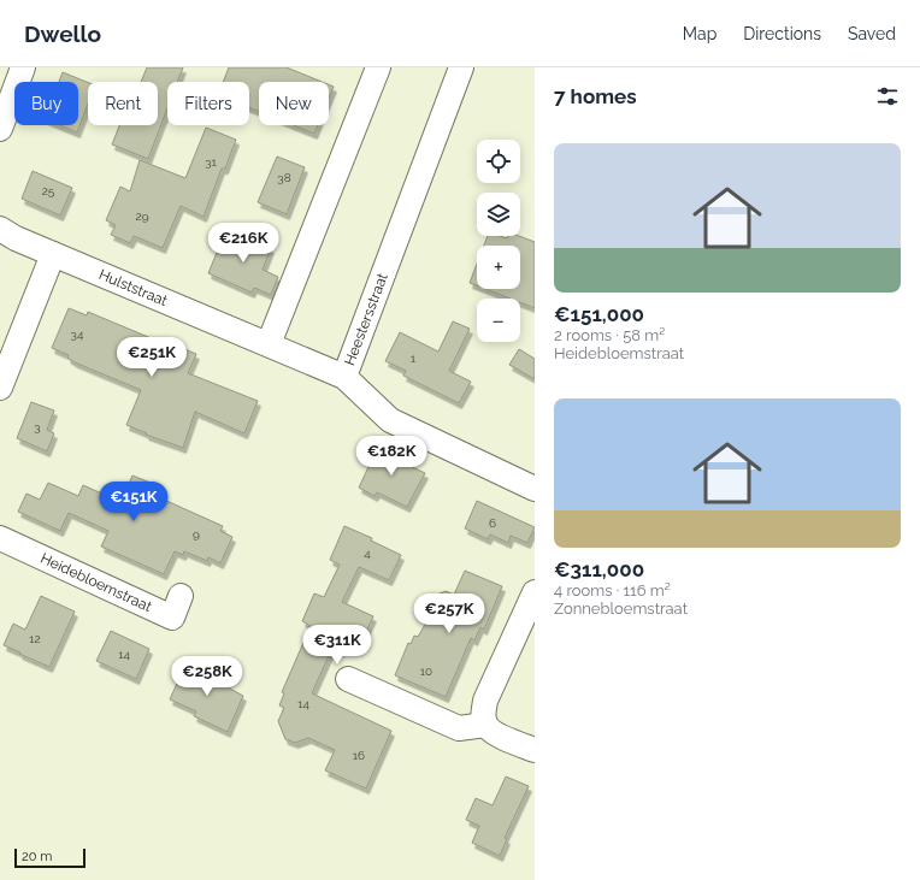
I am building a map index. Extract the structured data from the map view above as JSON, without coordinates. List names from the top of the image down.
{
  "streets": {
    "street": ["Hulststraat", "Heestersstraat", "Heidebloemstraat"]
  },
  "crossings": [
    ["Hulststraat", "Heestersstraat"]
  ],
  "house_numbers": [
    "31",
    "38",
    "25",
    "29",
    "34",
    "1",
    "3",
    "6",
    "9",
    "4",
    "12",
    "14",
    "10",
    "14",
    "16"
  ],
  "scale_bar": "20 m",
  "page": {
    "header": "Dwello",
    "nav": ["Map", "Directions", "Saved"],
    "heading": "7 homes",
    "chip": [
      "Buy",
      "Rent",
      "Filters",
      "New"
    ],
    "list": [
      {
        "name": "€151,000",
        "note": "2 rooms · 58 m² · Heidebloemstraat"
      },
      {
        "name": "€311,000",
        "note": "4 rooms · 116 m² · Zonnebloemstraat"
      }
    ],
    "map_buttons": ["+", "−"],
    "price": [
      "€216K",
      "€251K",
      "€182K",
      "€151K",
      "€257K",
      "€311K",
      "€258K"
    ],
    "scale": "20 m"
  }
}
